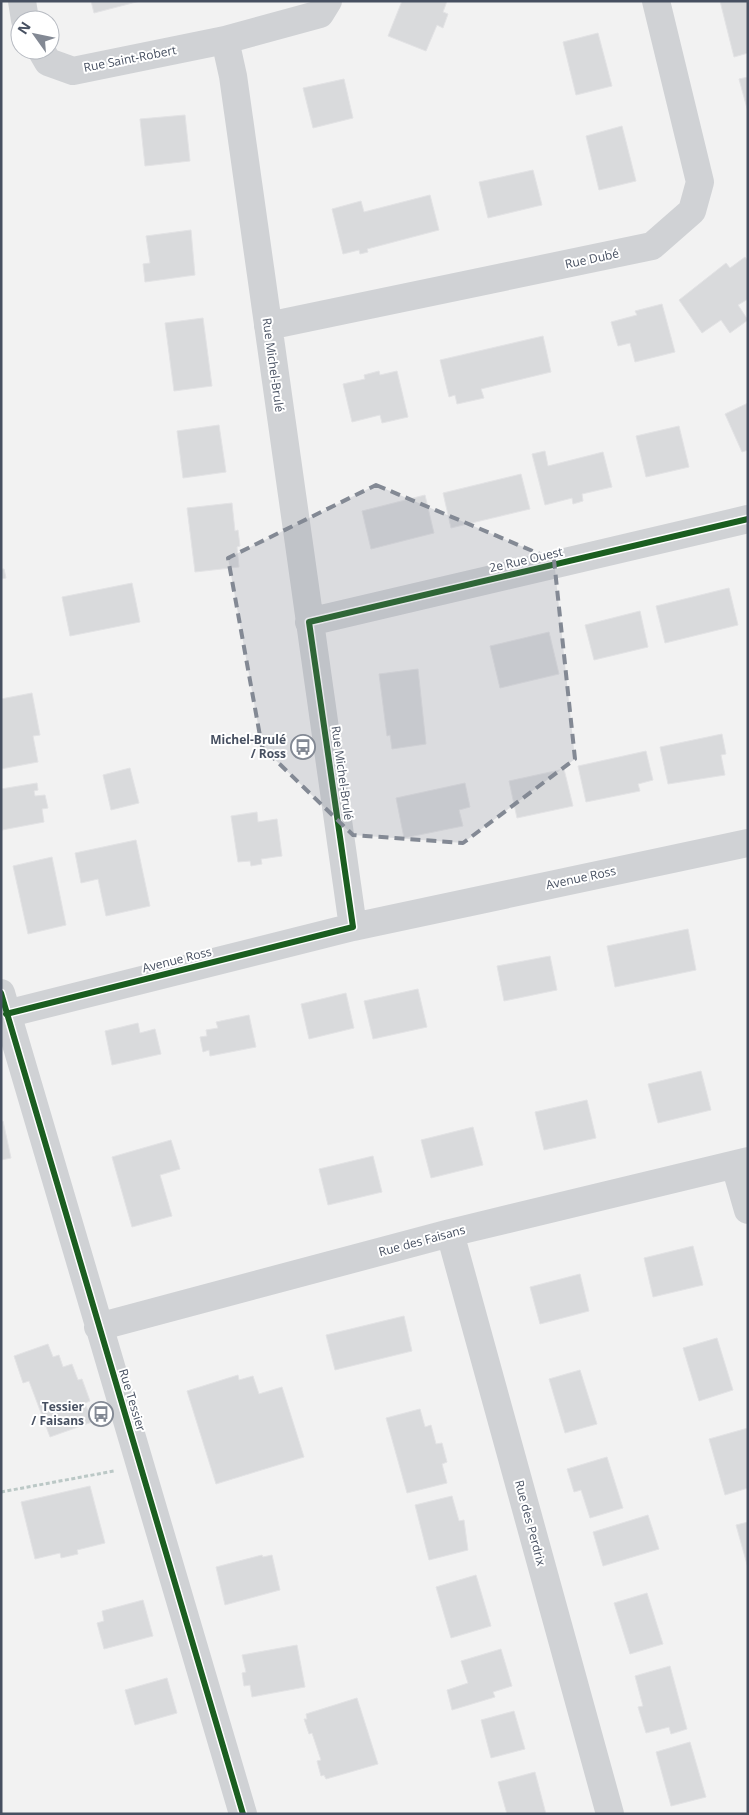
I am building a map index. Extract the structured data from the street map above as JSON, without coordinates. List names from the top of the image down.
{
  "streets": {
    "street": [
      "Rue Saint-Robert",
      "Rue Dubé",
      "Rue Michel-Brulé",
      "2e Rue Ouest",
      "Avenue Ross",
      "Rue des Faisans",
      "Rue Tessier",
      "Rue des Perdrix"
    ]
  },
  "crossings": [
    ["Rue Saint-Robert", "Rue Michel-Brulé"],
    ["Rue Dubé", "Rue Michel-Brulé"],
    ["Rue Michel-Brulé", "2e Rue Ouest"],
    ["Rue Michel-Brulé", "Avenue Ross"],
    ["Avenue Ross", "Rue Tessier"],
    ["Rue des Faisans", "Rue Tessier"],
    ["Rue des Faisans", "Rue des Perdrix"]
  ],
  "places": {
    "bus stop": ["Michel-Brulé / Ross", "Tessier / Faisans"]
  },
  "north": "top left"
}
